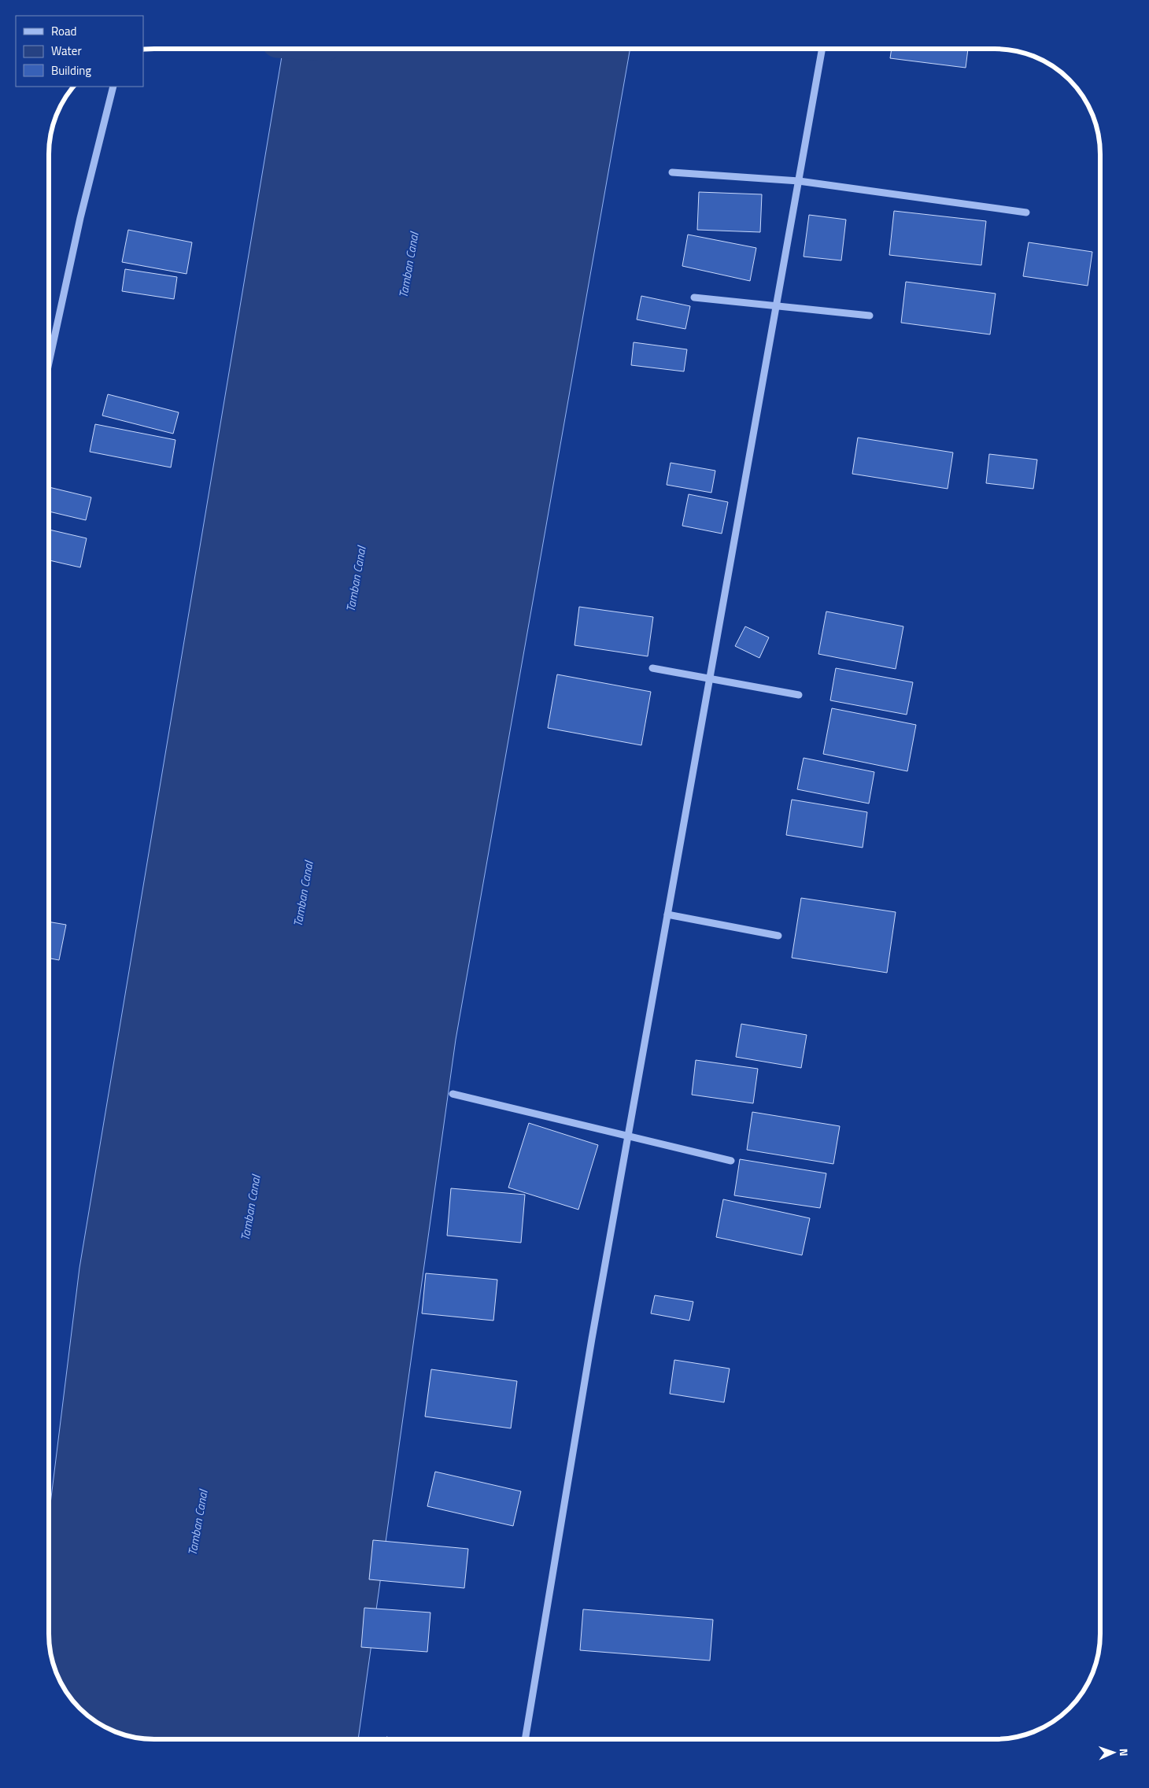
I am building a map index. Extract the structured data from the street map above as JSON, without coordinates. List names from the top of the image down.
{
  "water": ["Tamban Canal"],
  "legend": ["Road", "Water", "Building"],
  "north": "right"
}
